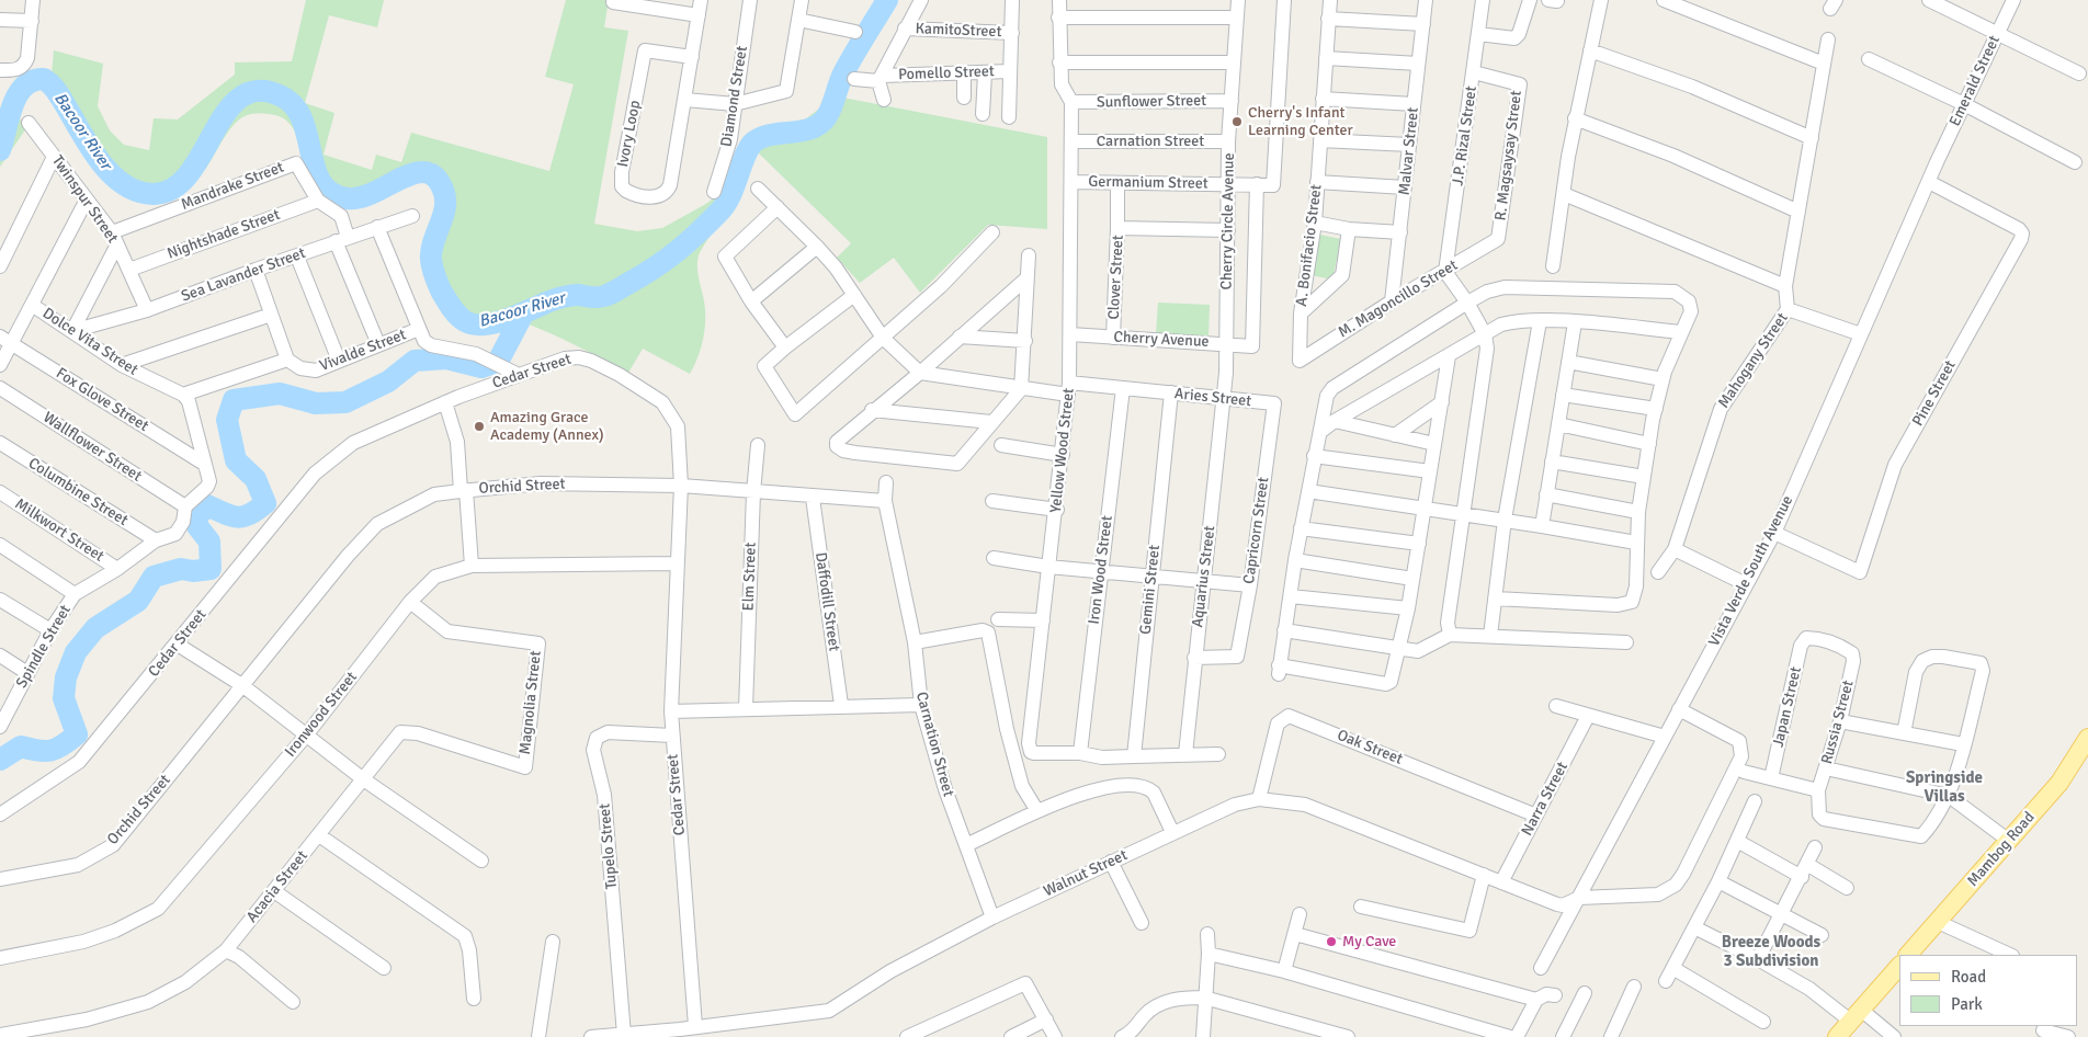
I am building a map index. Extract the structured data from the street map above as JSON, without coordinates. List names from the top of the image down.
{
  "streets": {
    "main road": ["Mambog Road"],
    "street": [
      "KamitoStreet",
      "Pomello Street",
      "Emerald Street",
      "Diamond Street",
      "Sunflower Street",
      "Ivory Loop",
      "J.P. Rizal Street",
      "Carnation Street",
      "Malvar Street",
      "R. Magsaysay Street",
      "Germanium Street",
      "Mandrake Street",
      "Twinspur Street",
      "Cherry Circle Avenue",
      "Nightshade Street",
      "A. Bonifacio Street",
      "Sea Lavander Street",
      "Clover Street",
      "M. Magoncillo Street",
      "Cherry Avenue",
      "Dolce Vita Street",
      "Vivalde Street",
      "Mahogany Street",
      "Cedar Street",
      "Pine Street",
      "Aries Street",
      "Fox Glove Street",
      "Wallflower Street",
      "Yellow Wood Street",
      "Orchid Street",
      "Columbine Street",
      "Milkwort Street",
      "Capricorn Street",
      "Iron Wood Street",
      "Vista Verde South Avenue",
      "Elm Street",
      "Aquarius Street",
      "Gemini Street",
      "Daffodill Street",
      "Spindle Street",
      "Magnolia Street",
      "Japan Street",
      "Ironwood Street",
      "Russia Street",
      "Oak Street",
      "Narra Street",
      "Tupelo Street",
      "Walnut Street",
      "Acacia Street"
    ]
  },
  "crossings": [
    ["Emerald Street", "Vista Verde South Avenue"],
    ["Sunflower Street", "Cherry Circle Avenue"],
    ["Sunflower Street", "Yellow Wood Street"],
    ["J.P. Rizal Street", "R. Magsaysay Street"],
    ["J.P. Rizal Street", "M. Magoncillo Street"],
    ["Carnation Street", "Cherry Circle Avenue"],
    ["Carnation Street", "Yellow Wood Street"],
    ["Carnation Street", "Orchid Street"],
    ["Carnation Street", "Walnut Street"],
    ["Malvar Street", "M. Magoncillo Street"],
    ["R. Magsaysay Street", "M. Magoncillo Street"],
    ["Germanium Street", "Cherry Circle Avenue"],
    ["Germanium Street", "Cherry Avenue"],
    ["Germanium Street", "Yellow Wood Street"],
    ["Mandrake Street", "Twinspur Street"],
    ["Mandrake Street", "Nightshade Street"],
    ["Mandrake Street", "Sea Lavander Street"],
    ["Mandrake Street", "Vivalde Street"],
    ["Twinspur Street", "Nightshade Street"],
    ["Twinspur Street", "Sea Lavander Street"],
    ["Cherry Circle Avenue", "Clover Street"],
    ["Cherry Circle Avenue", "Cherry Avenue"],
    ["Cherry Circle Avenue", "Aries Street"],
    ["Cherry Circle Avenue", "Aquarius Street"],
    ["A. Bonifacio Street", "M. Magoncillo Street"],
    ["Sea Lavander Street", "Dolce Vita Street"],
    ["Clover Street", "Cherry Avenue"],
    ["Cherry Avenue", "Yellow Wood Street"],
    ["Mahogany Street", "Vista Verde South Avenue"],
    ["Cedar Street", "Orchid Street"],
    ["Cedar Street", "Ironwood Street"],
    ["Cedar Street", "Tupelo Street"],
    ["Cedar Street", "Walnut Street"],
    ["Pine Street", "Vista Verde South Avenue"],
    ["Aries Street", "Yellow Wood Street"],
    ["Aries Street", "Capricorn Street"],
    ["Aries Street", "Iron Wood Street"],
    ["Aries Street", "Aquarius Street"],
    ["Aries Street", "Gemini Street"],
    ["Wallflower Street", "Spindle Street"],
    ["Yellow Wood Street", "Iron Wood Street"],
    ["Orchid Street", "Elm Street"],
    ["Orchid Street", "Daffodill Street"],
    ["Columbine Street", "Spindle Street"],
    ["Milkwort Street", "Spindle Street"],
    ["Capricorn Street", "Aquarius Street"],
    ["Vista Verde South Avenue", "Walnut Street"],
    ["Magnolia Street", "Ironwood Street"],
    ["Magnolia Street", "Acacia Street"],
    ["Japan Street", "Russia Street"],
    ["Oak Street", "Narra Street"],
    ["Oak Street", "Walnut Street"],
    ["Narra Street", "Walnut Street"],
    ["Tupelo Street", "Walnut Street"]
  ],
  "districts": ["Springside Villas", "Breeze Woods 3 Subdivision"],
  "water": ["Bacoor River"],
  "places": ["Cherry's Infant Learning Center", "Amazing Grace Academy (Annex)", "My Cave"],
  "legend": ["Road", "Park"]
}
